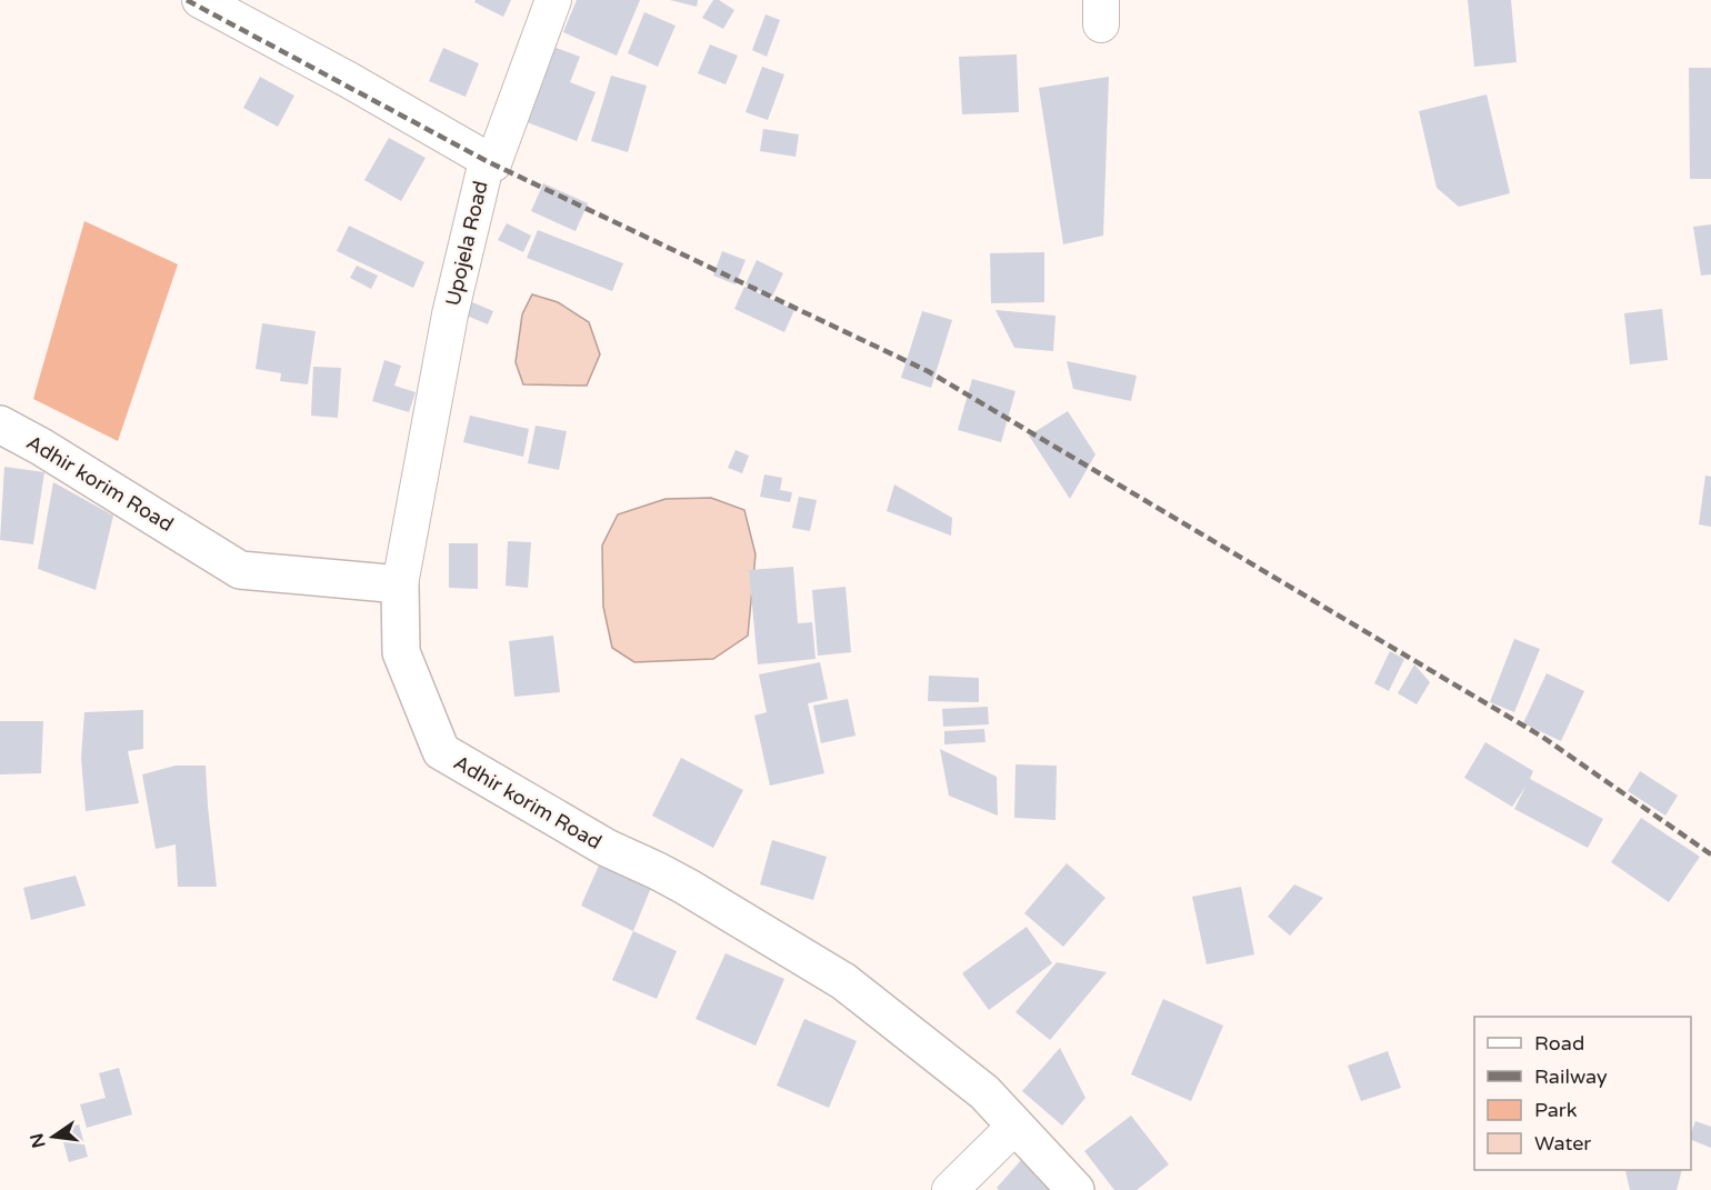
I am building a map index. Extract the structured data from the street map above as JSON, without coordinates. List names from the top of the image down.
{
  "streets": {
    "main road": ["Adhir korim Road"],
    "street": ["Upojela Road"]
  },
  "crossings": [
    ["Upojela Road", "Adhir korim Road"]
  ],
  "legend": [
    "Road",
    "Railway",
    "Park",
    "Water"
  ],
  "north": "left"
}
